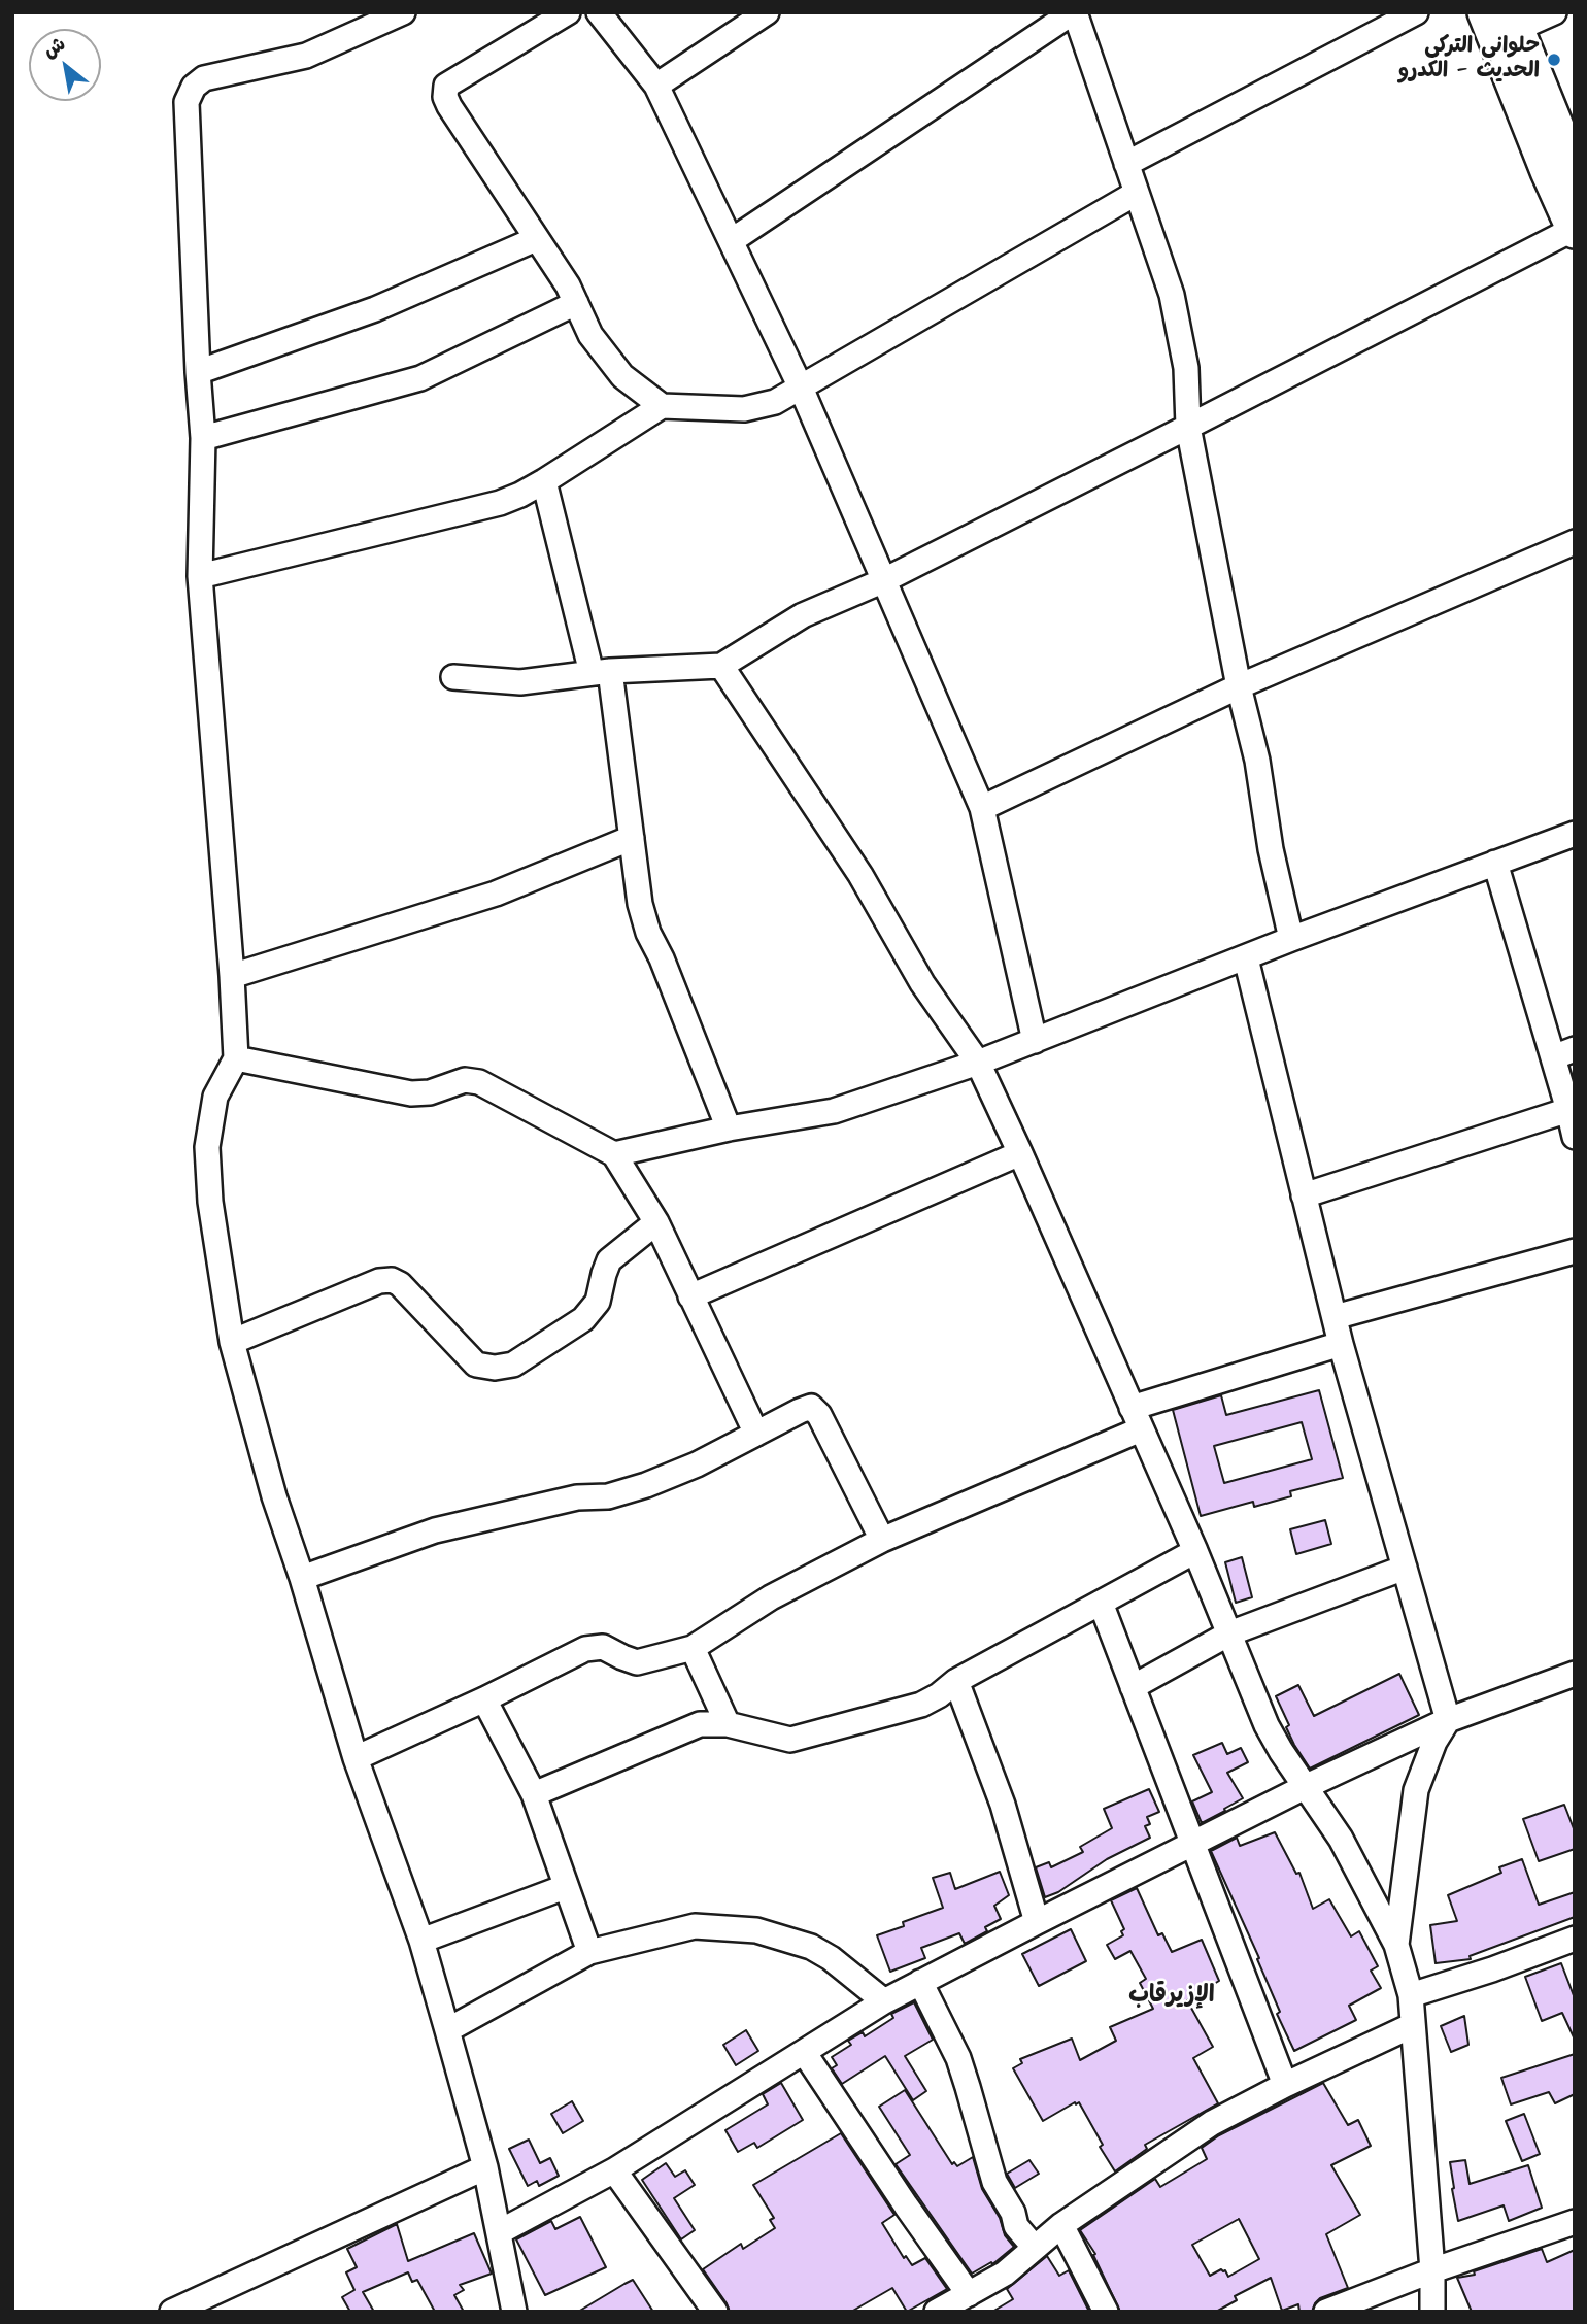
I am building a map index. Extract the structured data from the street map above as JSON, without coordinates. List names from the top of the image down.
{
  "districts": ["الإزيرقاب"],
  "places": ["حلواني التركي الحديث - الكدرو"],
  "north": "top left"
}
